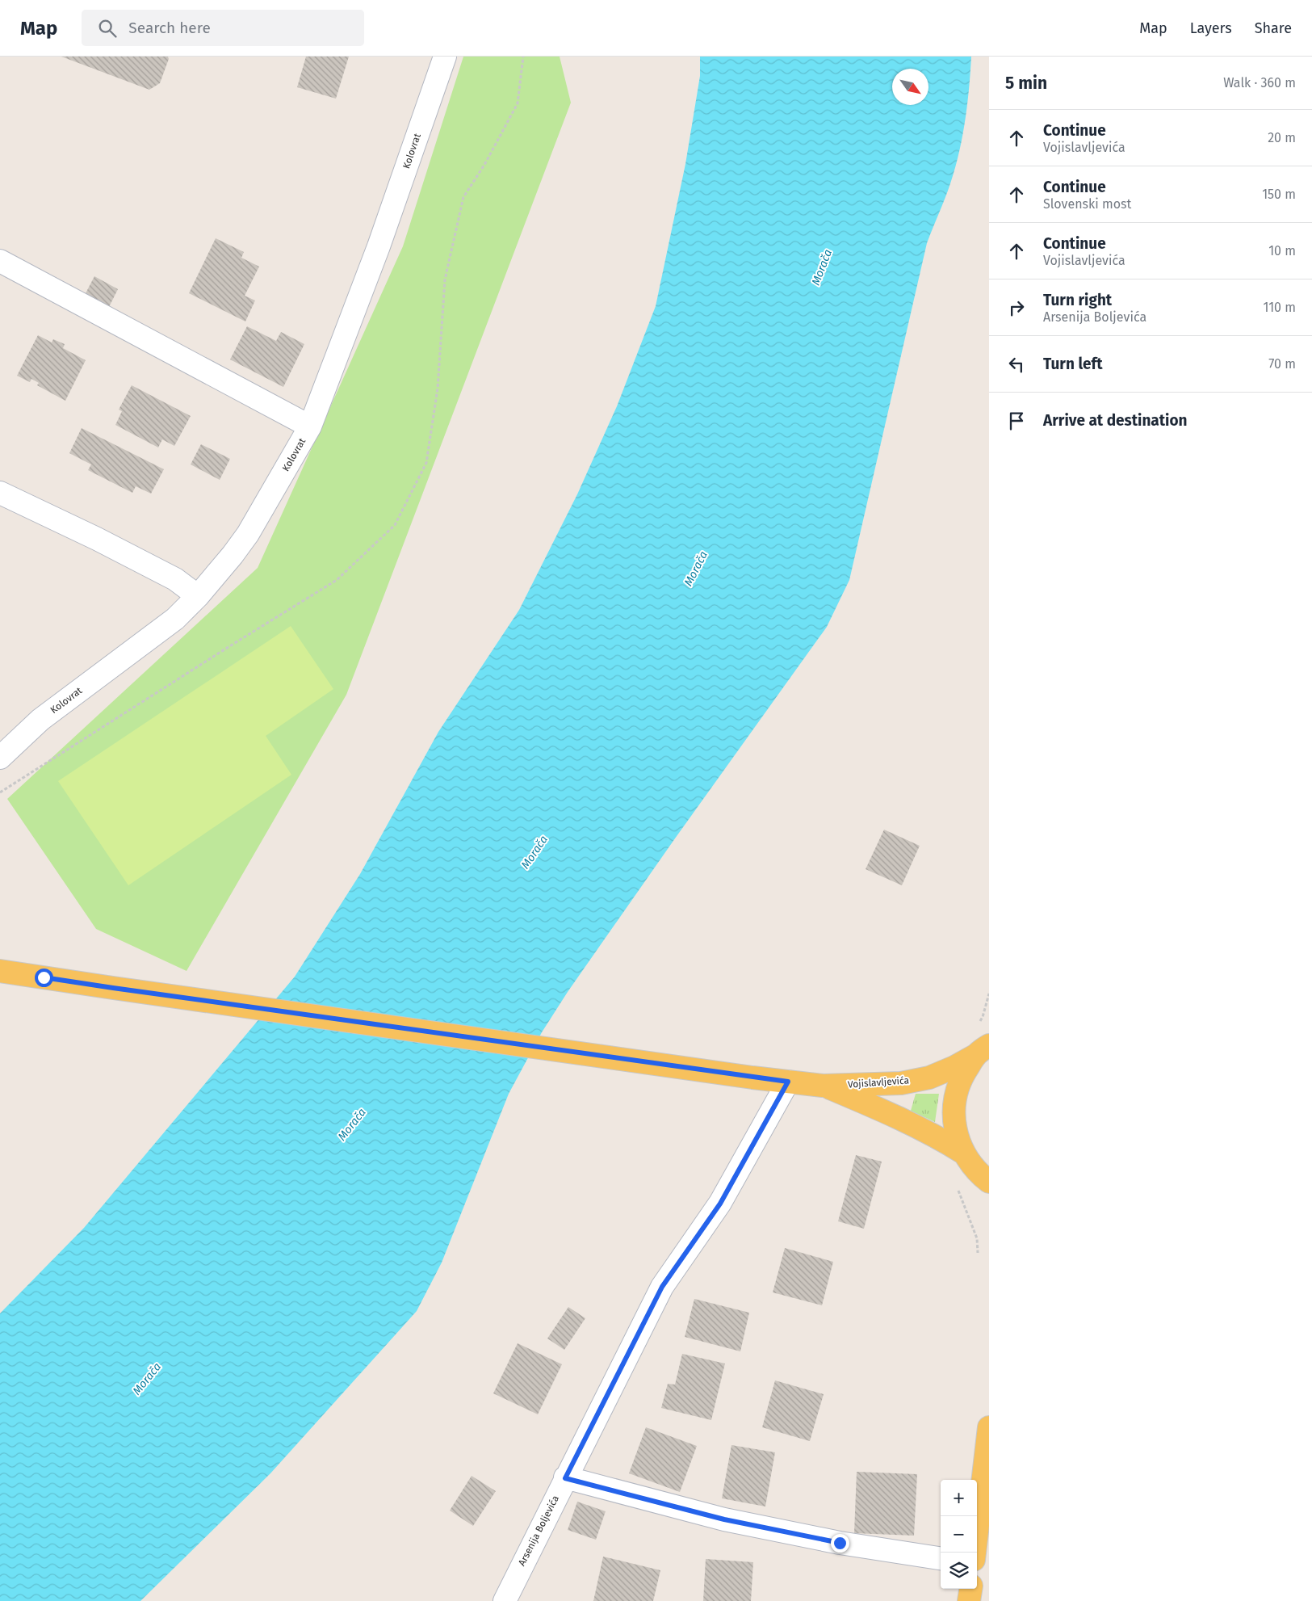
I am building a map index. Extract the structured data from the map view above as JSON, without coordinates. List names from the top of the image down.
{
  "streets": {
    "main road": ["Vojislavljevića"],
    "street": ["Kolovrat", "Arsenija Boljevića"]
  },
  "crossings": [
    ["Vojislavljevića", "Arsenija Boljevića"]
  ],
  "water": ["Morača"],
  "north": "bottom right",
  "page": {
    "header": "Map",
    "search": "Search here",
    "nav": ["Map", "Layers", "Share"],
    "heading": ["5 min", "Walk · 360 m"],
    "list": [
      ["Continue", "Vojislavljevića", "20 m"],
      ["Continue", "Slovenski most", "150 m"],
      ["Continue", "Vojislavljevića", "10 m"],
      ["Turn right", "Arsenija Boljevića", "110 m"],
      ["Turn left", "70 m"],
      "Arrive at destination"
    ],
    "map_buttons": ["+", "−"]
  }
}
